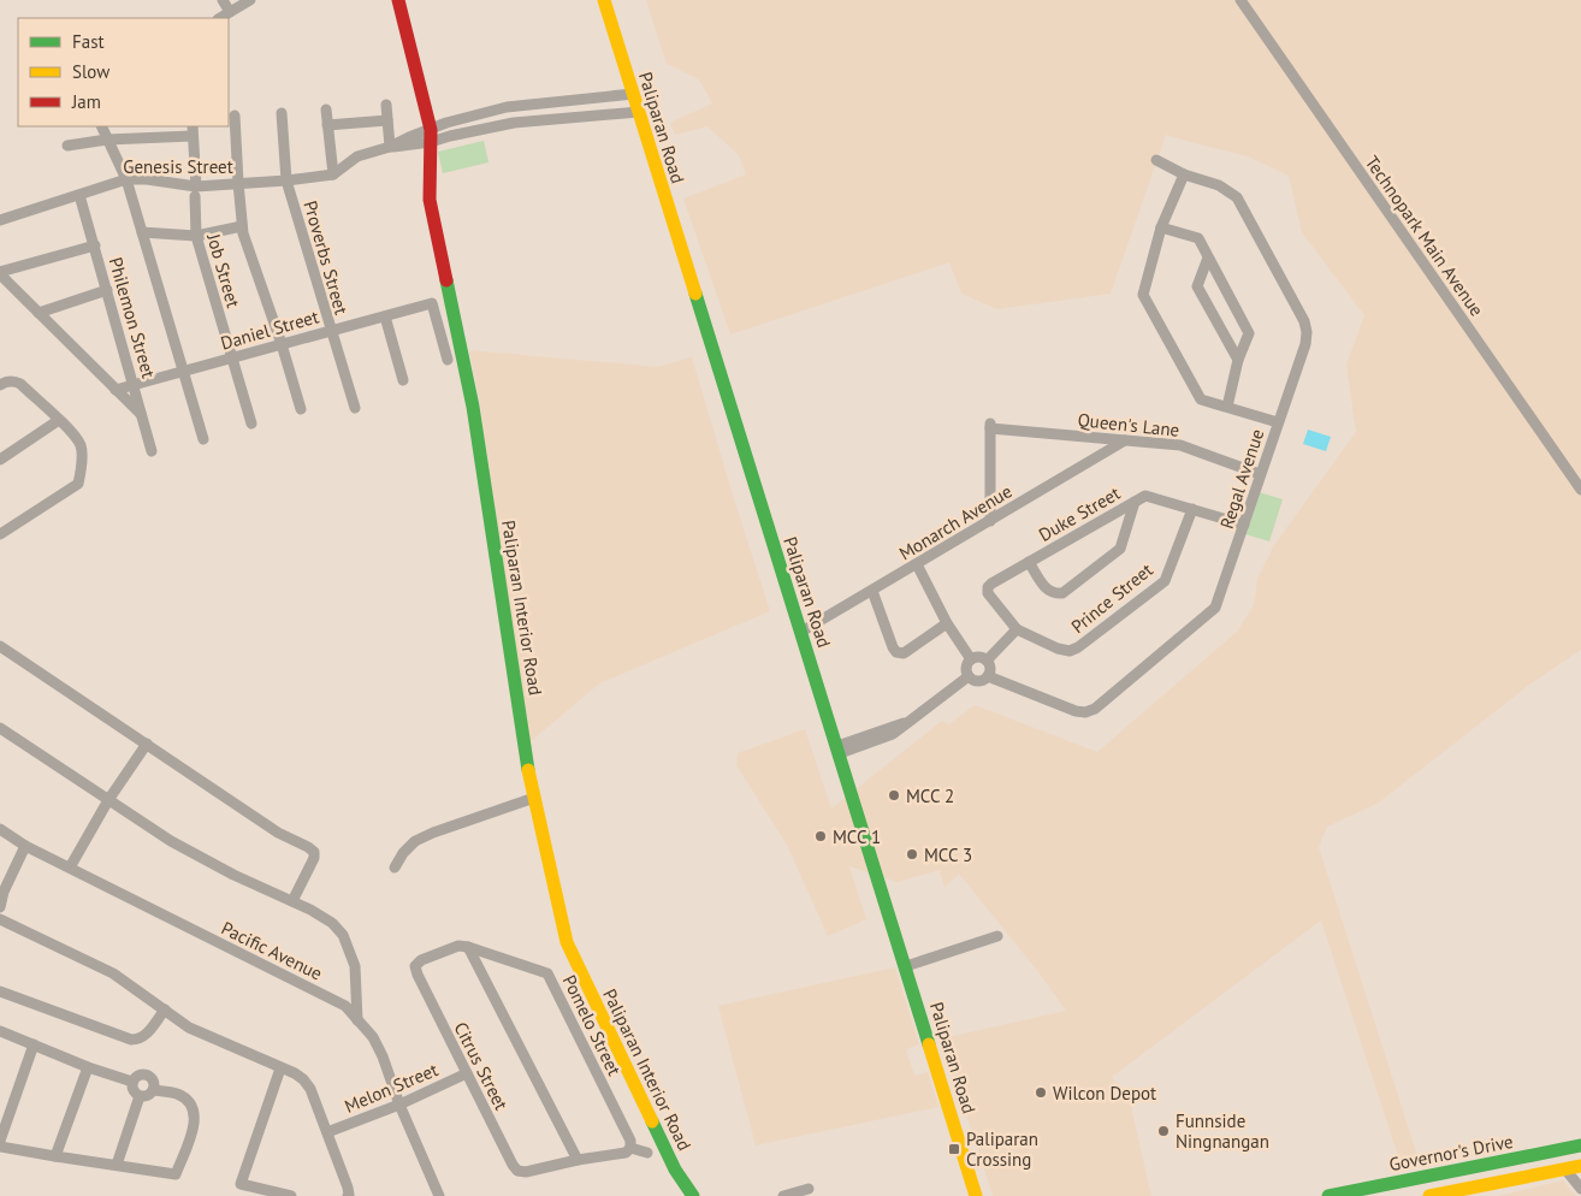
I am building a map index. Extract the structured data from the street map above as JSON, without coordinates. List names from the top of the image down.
{
  "streets": {
    "main road": ["Paliparan Road", "Paliparan Interior Road", "Governor's Drive"],
    "street": [
      "Genesis Street",
      "Technopark Main Avenue",
      "Proverbs Street",
      "Job Street",
      "Philemon Street",
      "Daniel Street",
      "Queen's Lane",
      "Regal Avenue",
      "Duke Street",
      "Monarch Avenue",
      "Prince Street",
      "Pacific Avenue",
      "Pomelo Street",
      "Citrus Street",
      "Melon Street"
    ]
  },
  "crossings": [
    ["Paliparan Road", "Monarch Avenue"],
    ["Genesis Street", "Proverbs Street"],
    ["Genesis Street", "Job Street"],
    ["Genesis Street", "Philemon Street"],
    ["Proverbs Street", "Daniel Street"],
    ["Job Street", "Daniel Street"],
    ["Philemon Street", "Daniel Street"],
    ["Queen's Lane", "Regal Avenue"],
    ["Queen's Lane", "Monarch Avenue"],
    ["Regal Avenue", "Duke Street"],
    ["Duke Street", "Prince Street"],
    ["Pacific Avenue", "Melon Street"],
    ["Pomelo Street", "Citrus Street"],
    ["Citrus Street", "Melon Street"]
  ],
  "places": {
    "other": [
      "MCC 2",
      "MCC 1",
      "MCC 3",
      "Wilcon Depot",
      "Funnside Ningnangan"
    ],
    "transit": ["Paliparan Crossing"]
  },
  "legend": ["Fast", "Slow", "Jam"]
}
